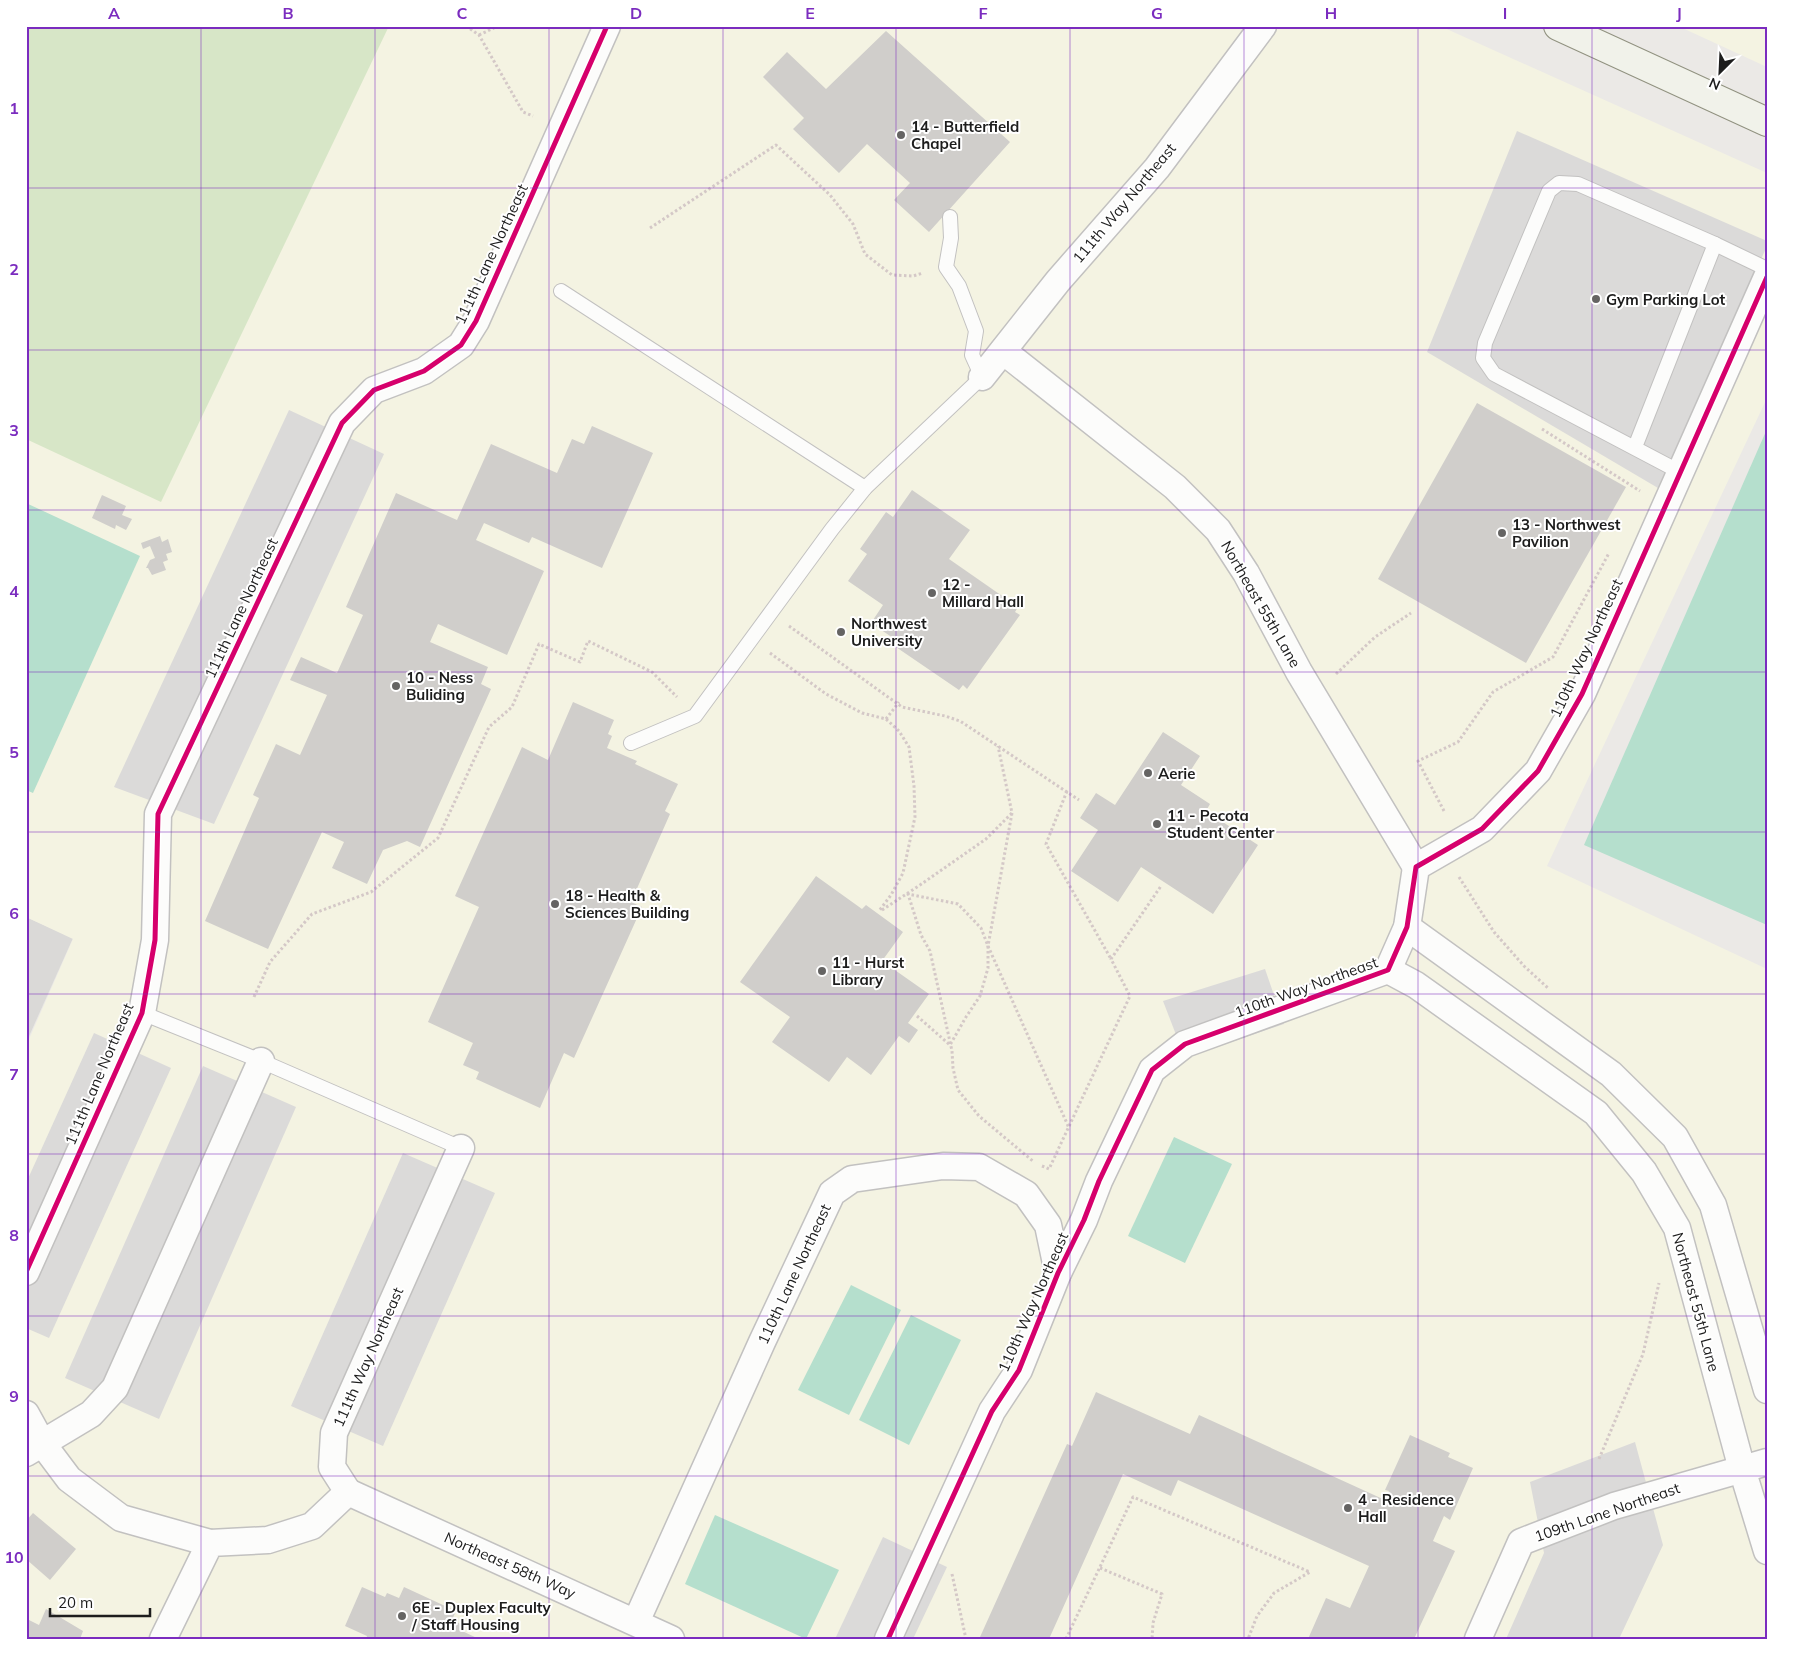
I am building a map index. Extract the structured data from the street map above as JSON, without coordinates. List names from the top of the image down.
{
  "streets": {
    "street": [
      "111th Way Northeast",
      "111th Lane Northeast",
      "Northeast 55th Lane",
      "110th Way Northeast",
      "110th Lane Northeast",
      "109th Lane Northeast",
      "Northeast 58th Way"
    ]
  },
  "crossings": [
    ["111th Way Northeast", "Northeast 55th Lane"],
    ["111th Way Northeast", "Northeast 58th Way"],
    ["Northeast 55th Lane", "110th Way Northeast"],
    ["Northeast 55th Lane", "109th Lane Northeast"],
    ["110th Way Northeast", "110th Lane Northeast"],
    ["110th Lane Northeast", "Northeast 58th Way"]
  ],
  "places": [
    "14 - Butterfield Chapel",
    "Gym Parking Lot",
    "13 - Northwest Pavilion",
    "12 - Millard Hall",
    "Northwest University",
    "10 - Ness Buliding",
    "Aerie",
    "11 - Pecota Student Center",
    "18 - Health & Sciences Building",
    "11 - Hurst Library",
    "4 - Residence Hall",
    "6E - Duplex Faculty / Staff Housing"
  ],
  "scale_bar": "20 m",
  "north": "bottom left",
  "grid": {
    "columns": [
      "A",
      "B",
      "C",
      "D",
      "E",
      "F",
      "G",
      "H",
      "I",
      "J"
    ],
    "rows": [
      "1",
      "2",
      "3",
      "4",
      "5",
      "6",
      "7",
      "8",
      "9",
      "10"
    ]
  }
}
